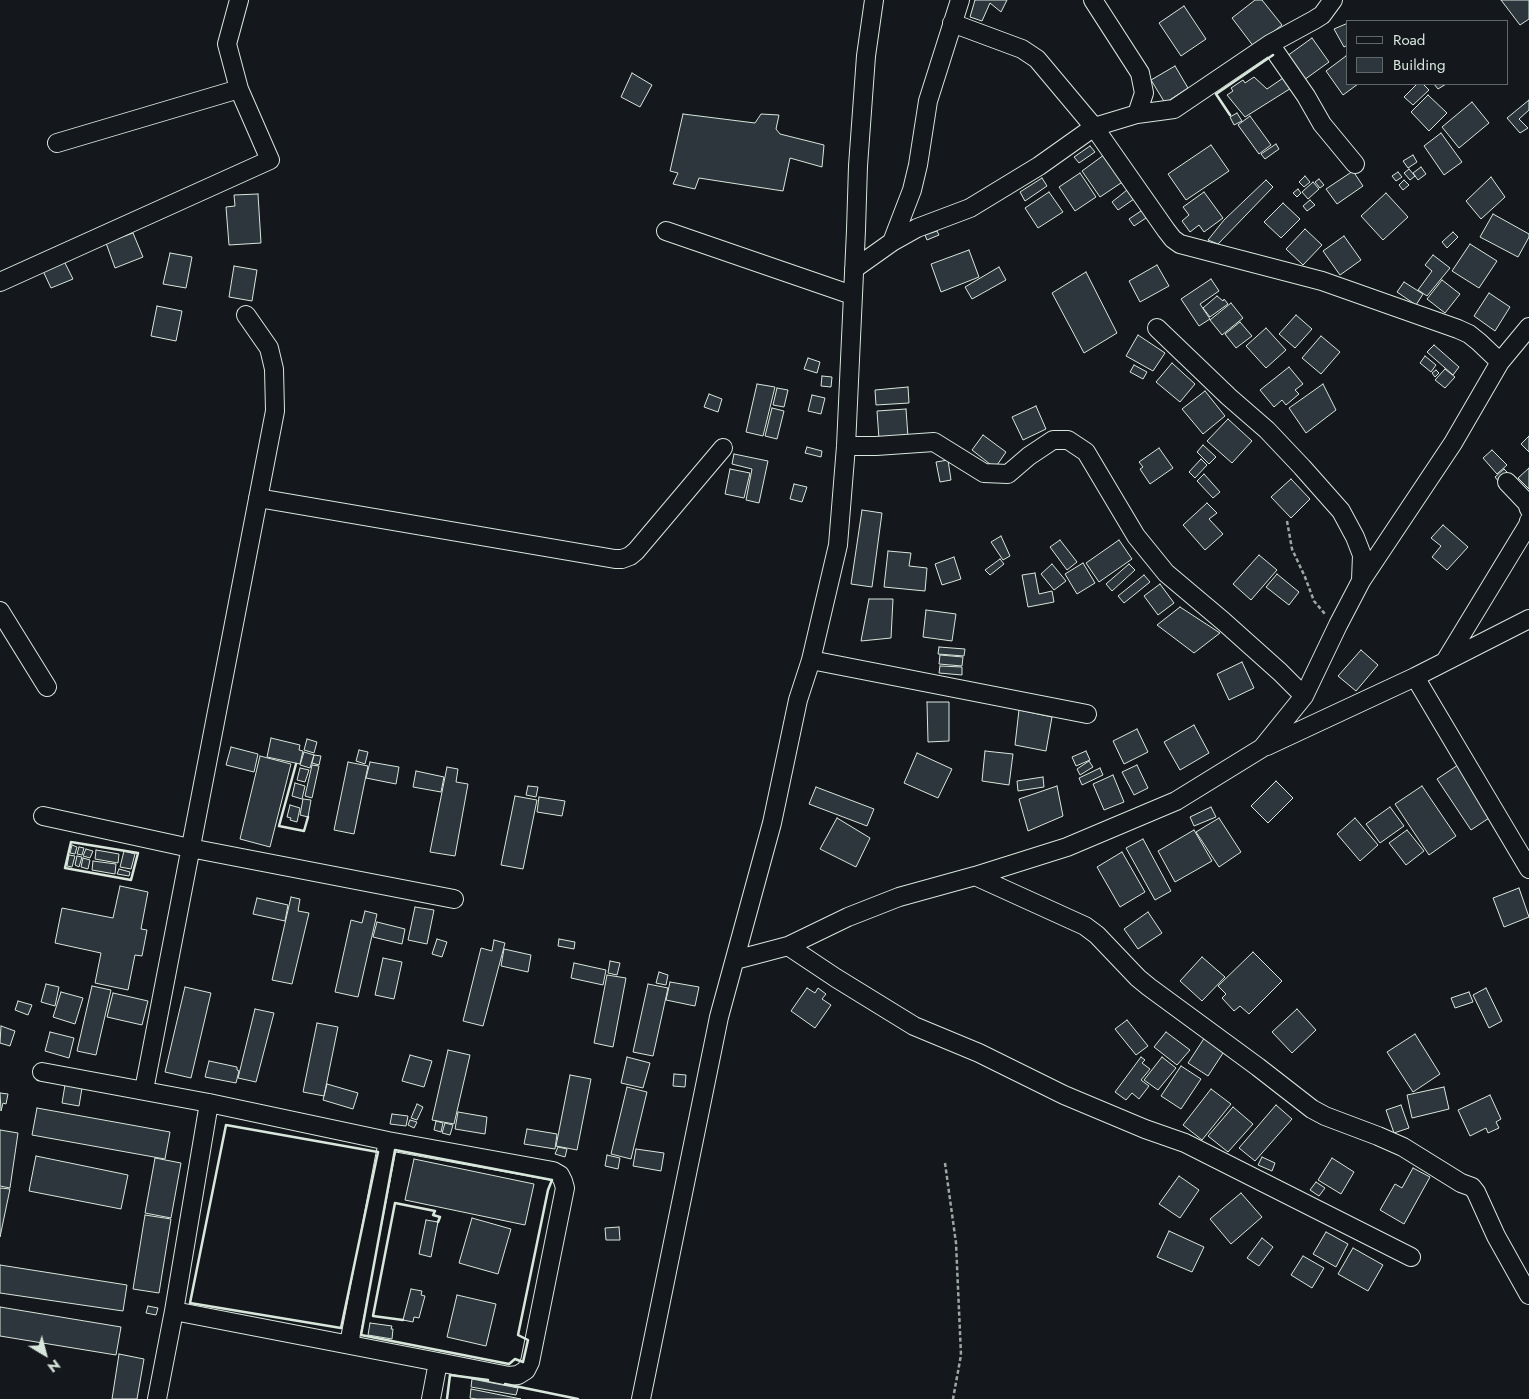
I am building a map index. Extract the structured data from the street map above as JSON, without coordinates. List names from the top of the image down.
{
  "legend": ["Road", "Building"],
  "north": "bottom right"
}
